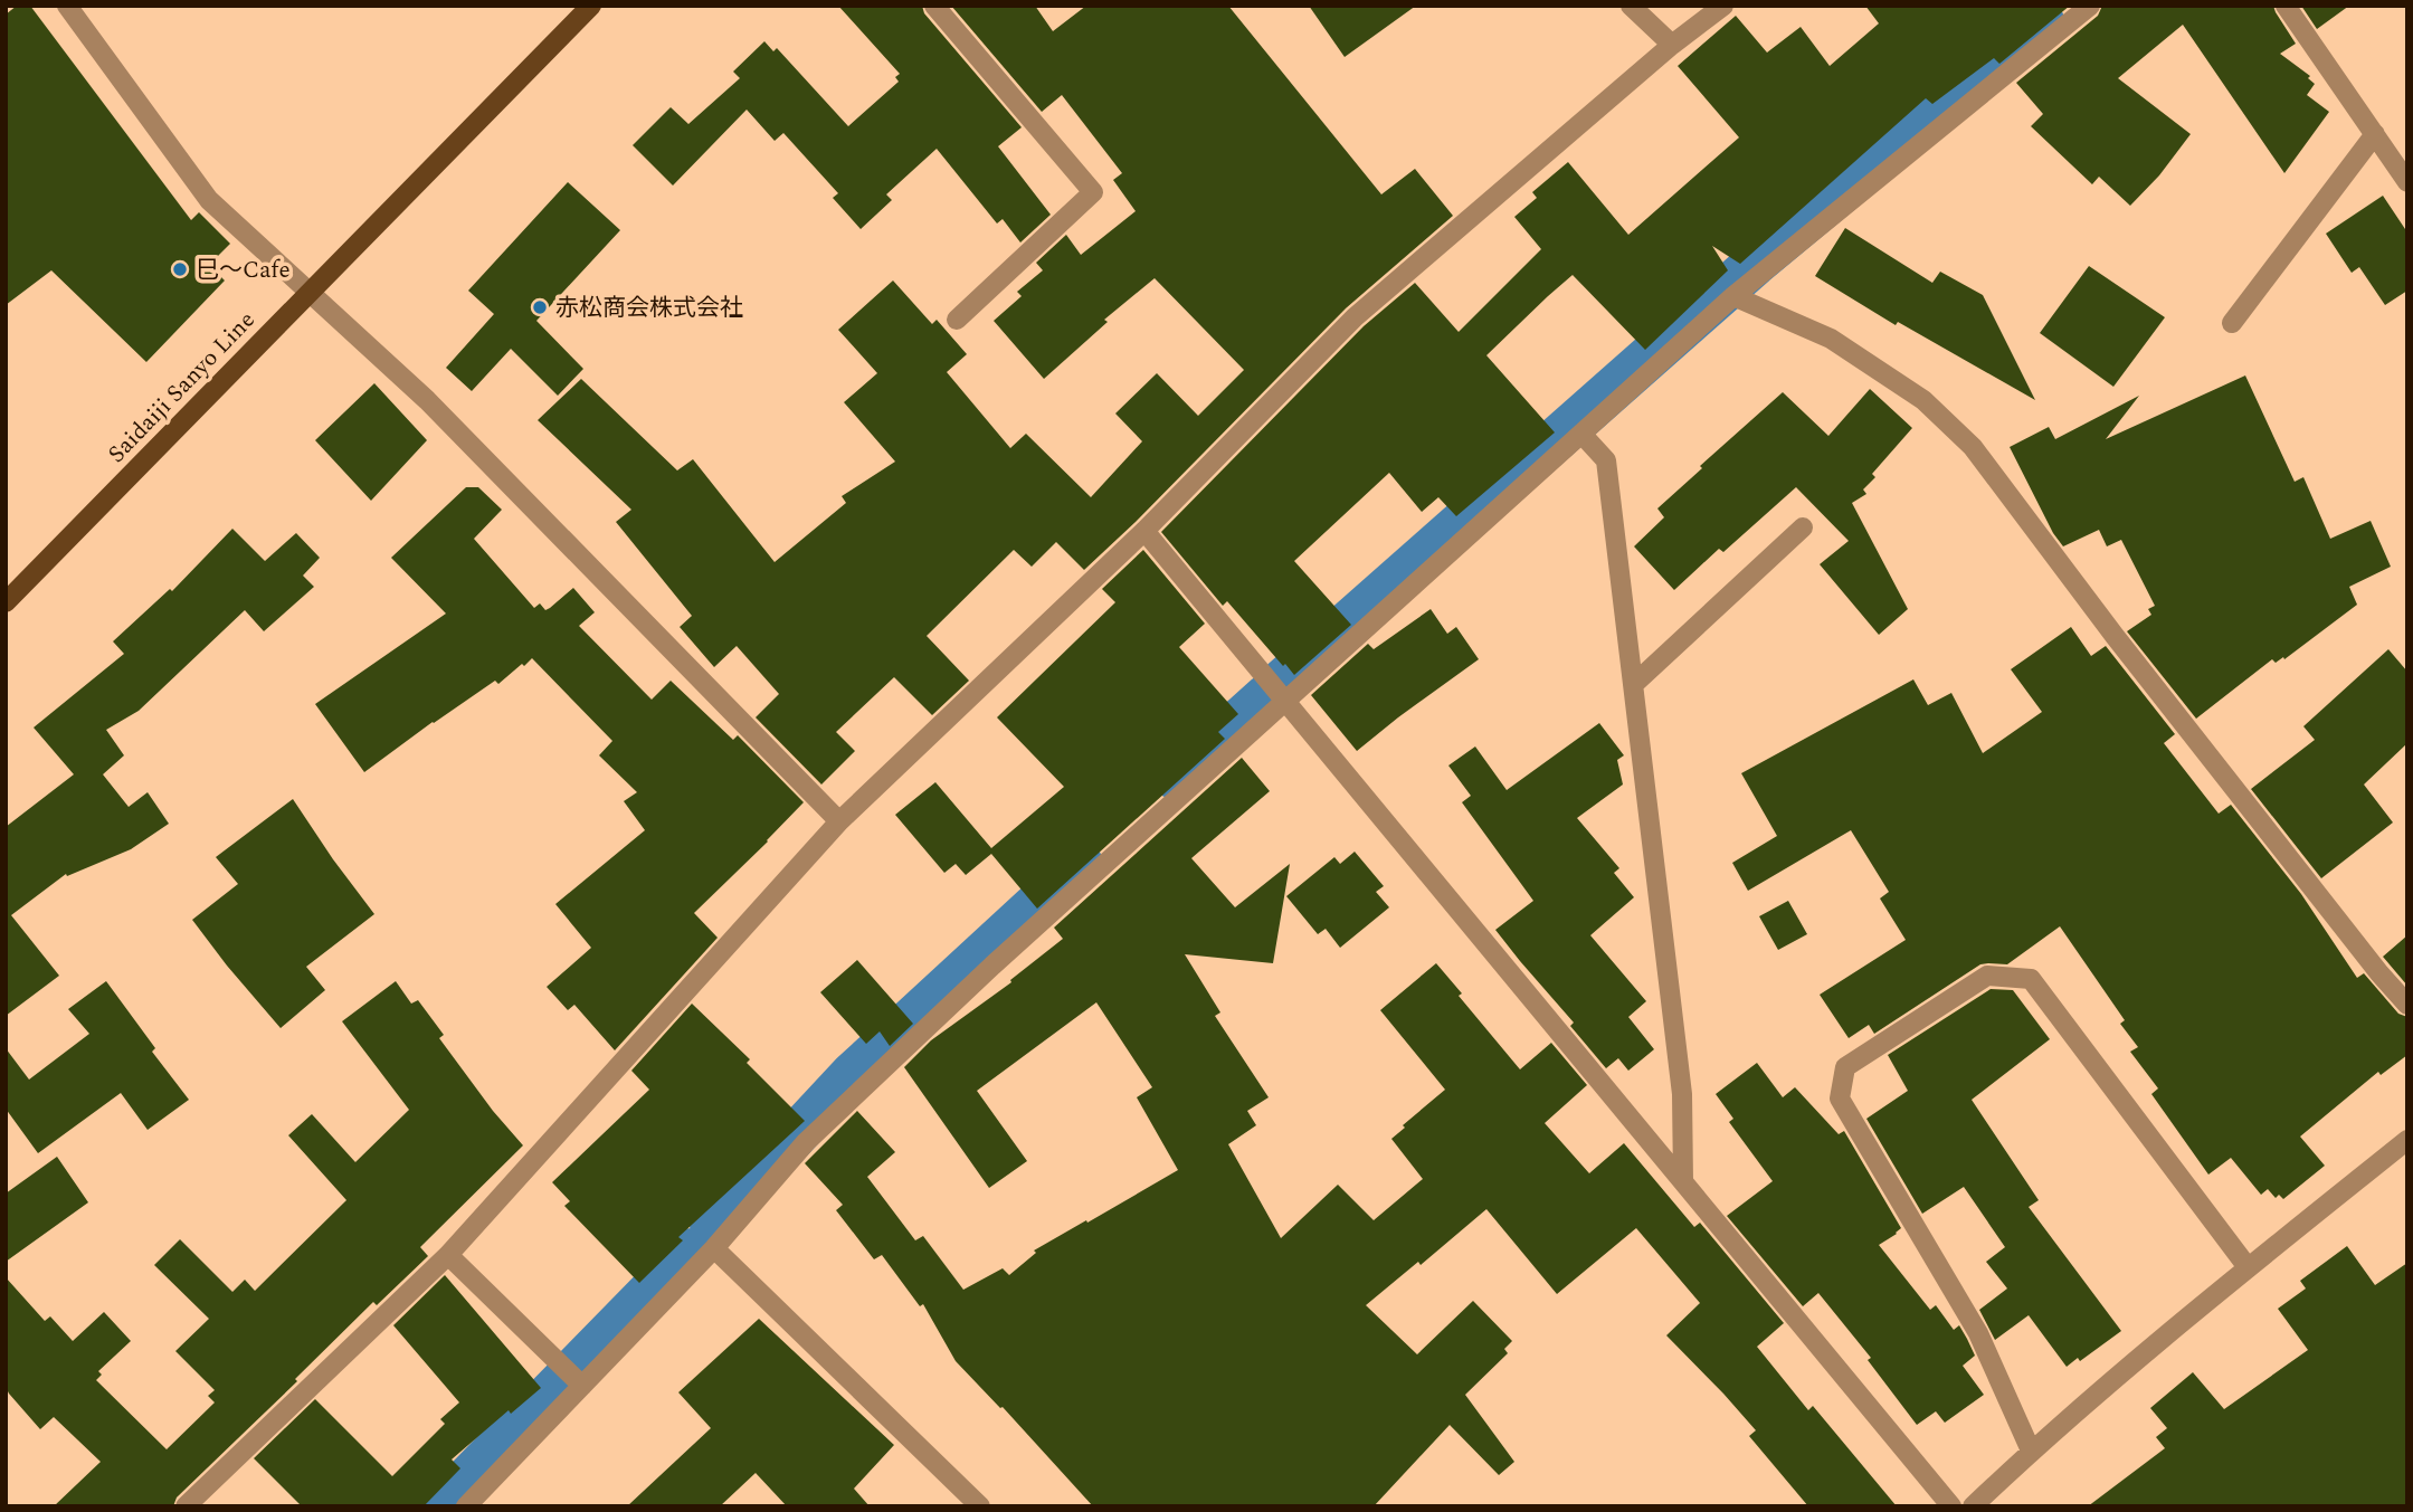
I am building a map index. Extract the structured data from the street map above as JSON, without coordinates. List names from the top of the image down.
{
  "streets": {
    "main road": ["Saidaiji Sanyo Line"]
  },
  "places": ["巳～Cafe", "赤松商会株式会社"]
}
